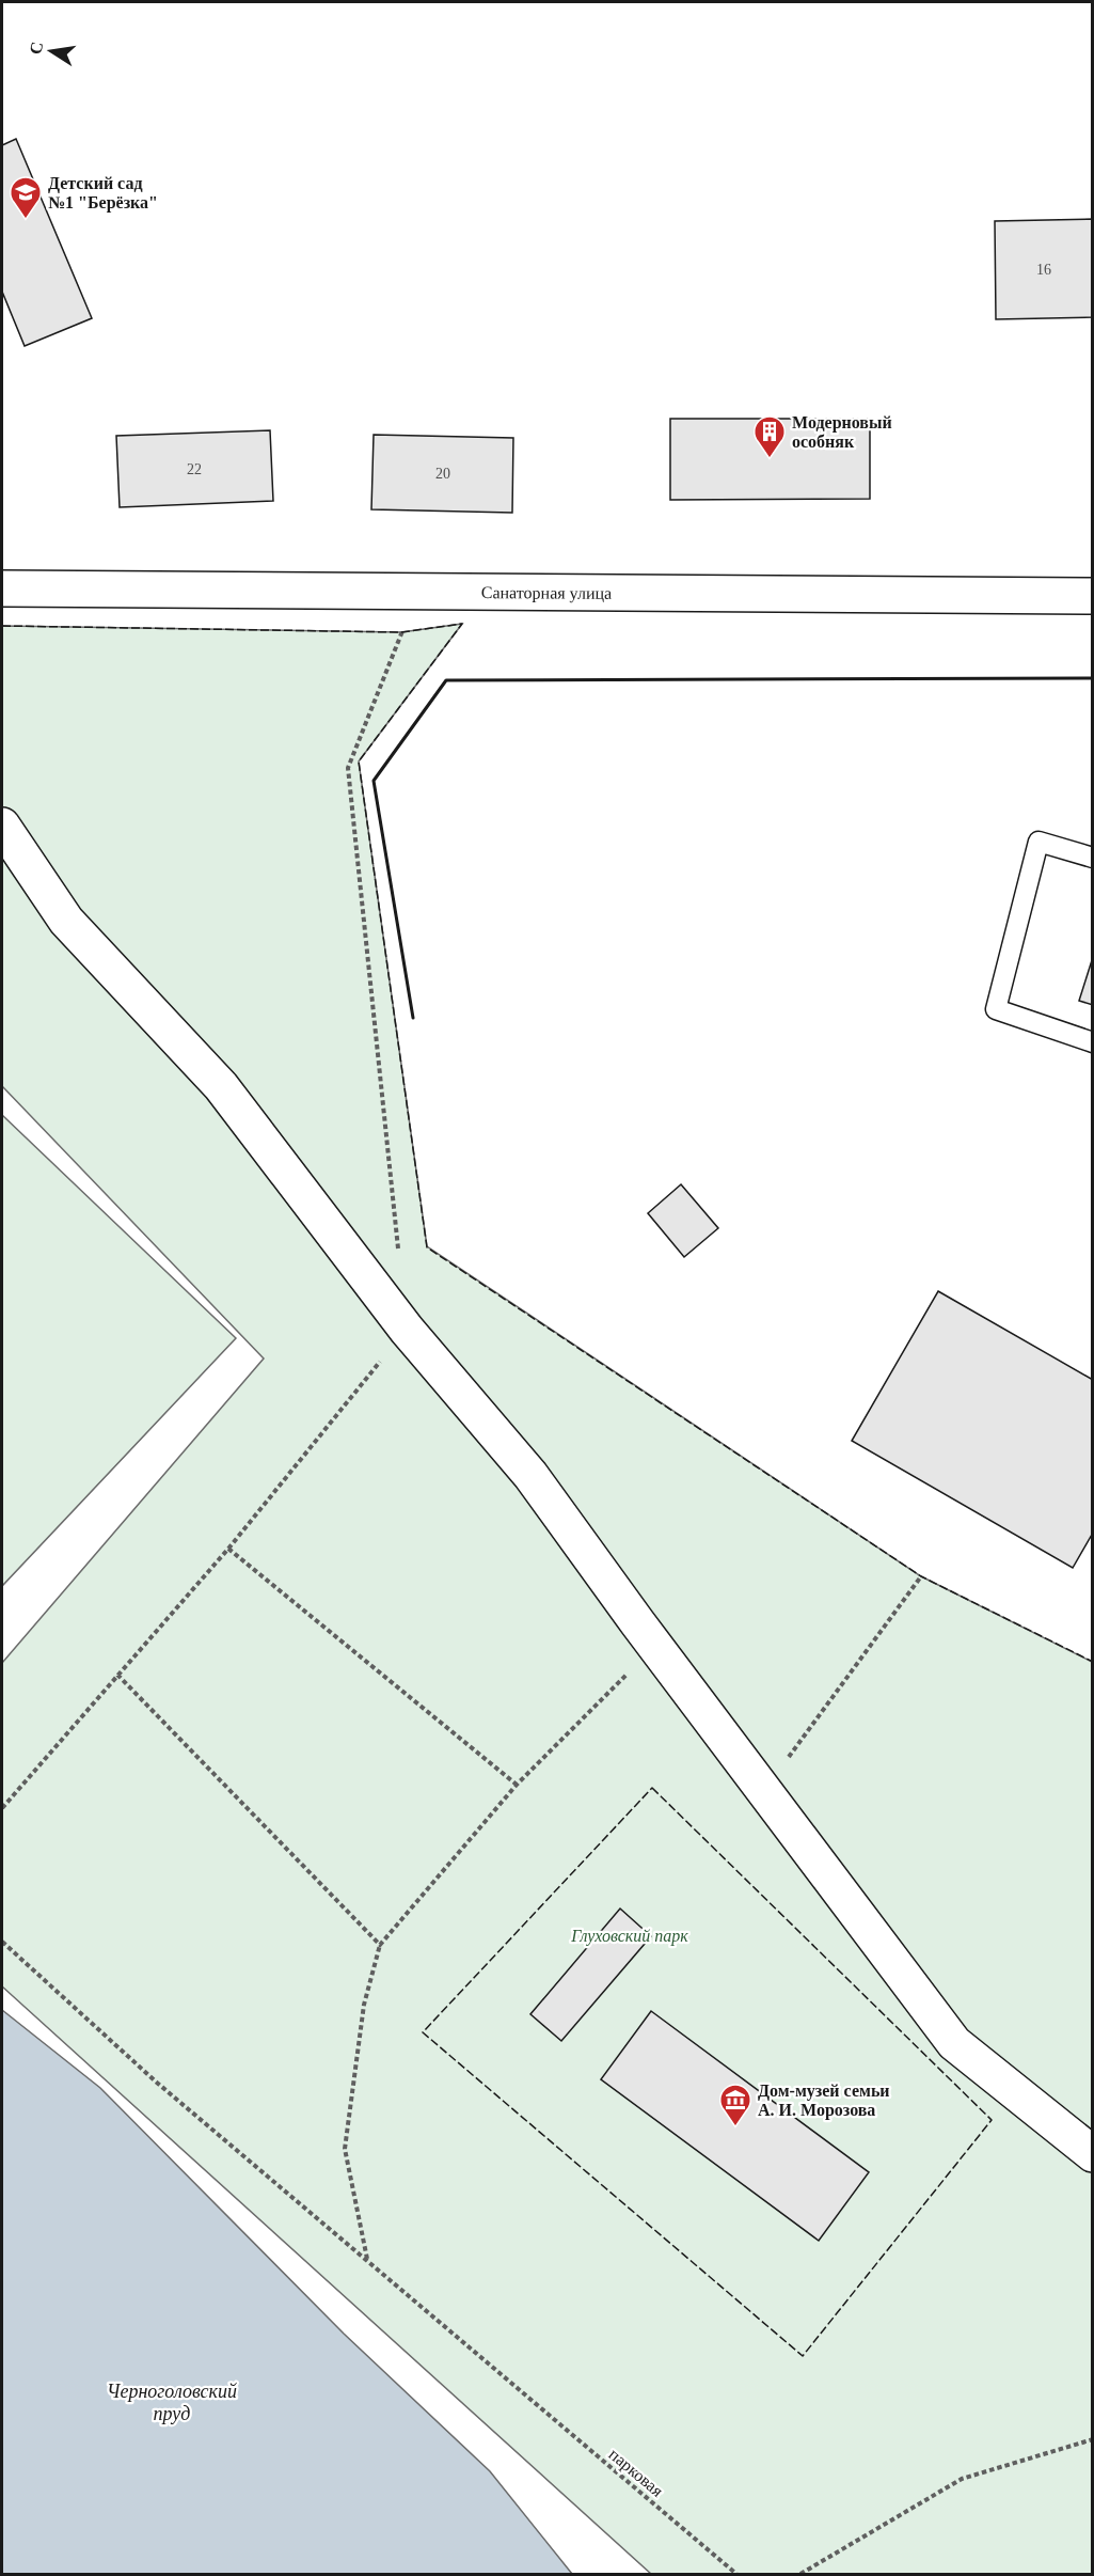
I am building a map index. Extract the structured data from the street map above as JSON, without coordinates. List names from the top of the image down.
{
  "streets": {
    "street": ["Санаторная улица"],
    "path": ["парковая"]
  },
  "water": ["Черноголовский пруд"],
  "parks": ["Глуховский парк"],
  "places": {
    "school or university": ["Детский сад №1 \"Берёзка\""],
    "building": ["Модерновый особняк"],
    "museum": ["Дом-музей семьи А. И. Морозова"]
  },
  "house_numbers": ["16", "22", "20"],
  "north": "left"
}
